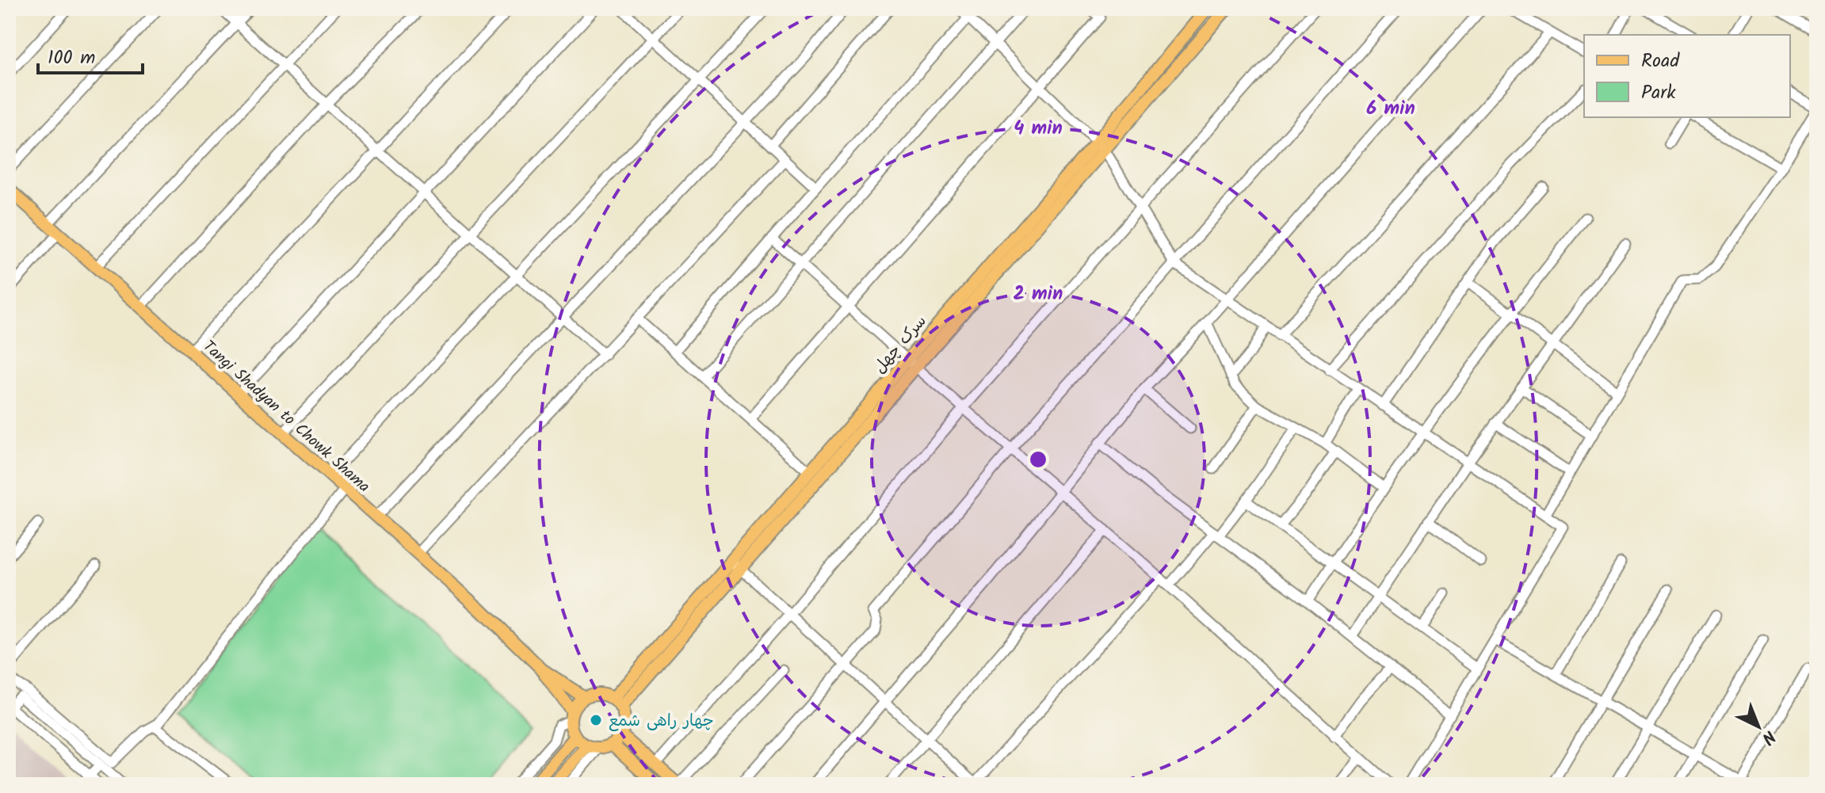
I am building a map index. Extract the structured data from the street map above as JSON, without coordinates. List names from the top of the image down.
{
  "streets": {
    "main road": ["سرک چهل", "Tangi Shadyan to Chowk Shama"]
  },
  "places": ["چهار راهی شمع"],
  "legend": ["Road", "Park"],
  "scale_bar": "100 m",
  "north": "bottom right",
  "rings": ["6 min", "4 min", "2 min"]
}
